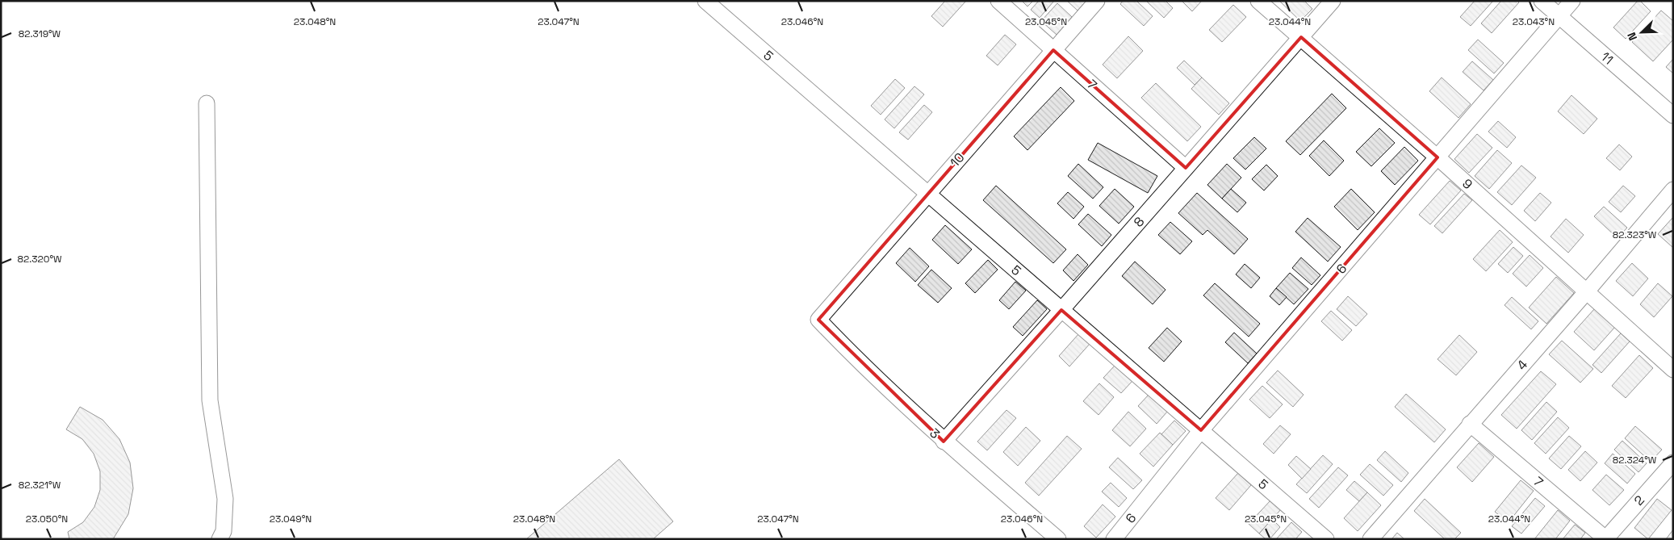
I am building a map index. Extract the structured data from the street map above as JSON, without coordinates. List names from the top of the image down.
{
  "streets": {
    "street": [
      "5",
      "11",
      "7",
      "10",
      "9",
      "8",
      "6",
      "4",
      "3",
      "2"
    ]
  },
  "crossings": [
    ["5", "10"],
    ["5", "8"],
    ["5", "6"],
    ["11", "6"],
    ["7", "10"],
    ["7", "8"],
    ["7", "4"],
    ["7", "2"],
    ["10", "3"],
    ["9", "8"],
    ["9", "6"],
    ["9", "4"],
    ["8", "3"]
  ],
  "north": "bottom left",
  "coordinates": [
    "23.048°N",
    "23.047°N",
    "23.046°N",
    "23.045°N",
    "23.044°N",
    "23.043°N",
    "82.319°W",
    "82.323°W",
    "82.320°W",
    "82.324°W",
    "82.321°W",
    "23.050°N",
    "23.049°N"
  ]
}
